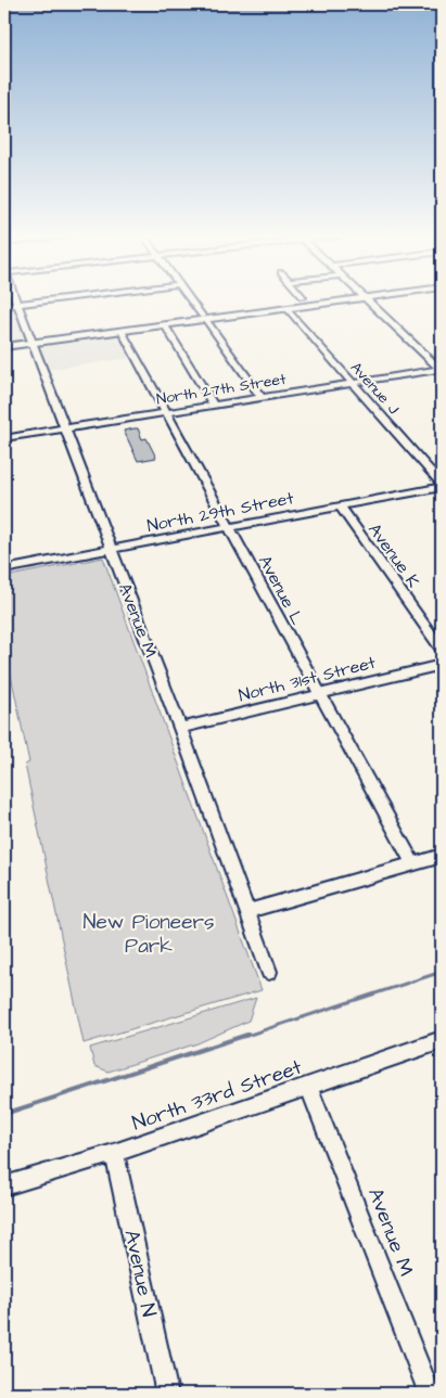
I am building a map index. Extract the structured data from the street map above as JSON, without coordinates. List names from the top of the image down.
{
  "streets": {
    "street": [
      "Avenue J",
      "North 27th Street",
      "North 29th Street",
      "Avenue K",
      "Avenue L",
      "Avenue M",
      "North 31st Street",
      "North 33rd Street",
      "Avenue N"
    ]
  },
  "crossings": [
    ["Avenue J", "North 27th Street"],
    ["Avenue J", "North 29th Street"],
    ["North 27th Street", "Avenue L"],
    ["North 27th Street", "Avenue M"],
    ["North 29th Street", "Avenue K"],
    ["North 29th Street", "Avenue L"],
    ["North 29th Street", "Avenue M"],
    ["Avenue L", "North 31st Street"],
    ["Avenue M", "North 31st Street"],
    ["Avenue M", "North 33rd Street"],
    ["North 33rd Street", "Avenue N"]
  ],
  "parks": ["New Pioneers Park"]
}
